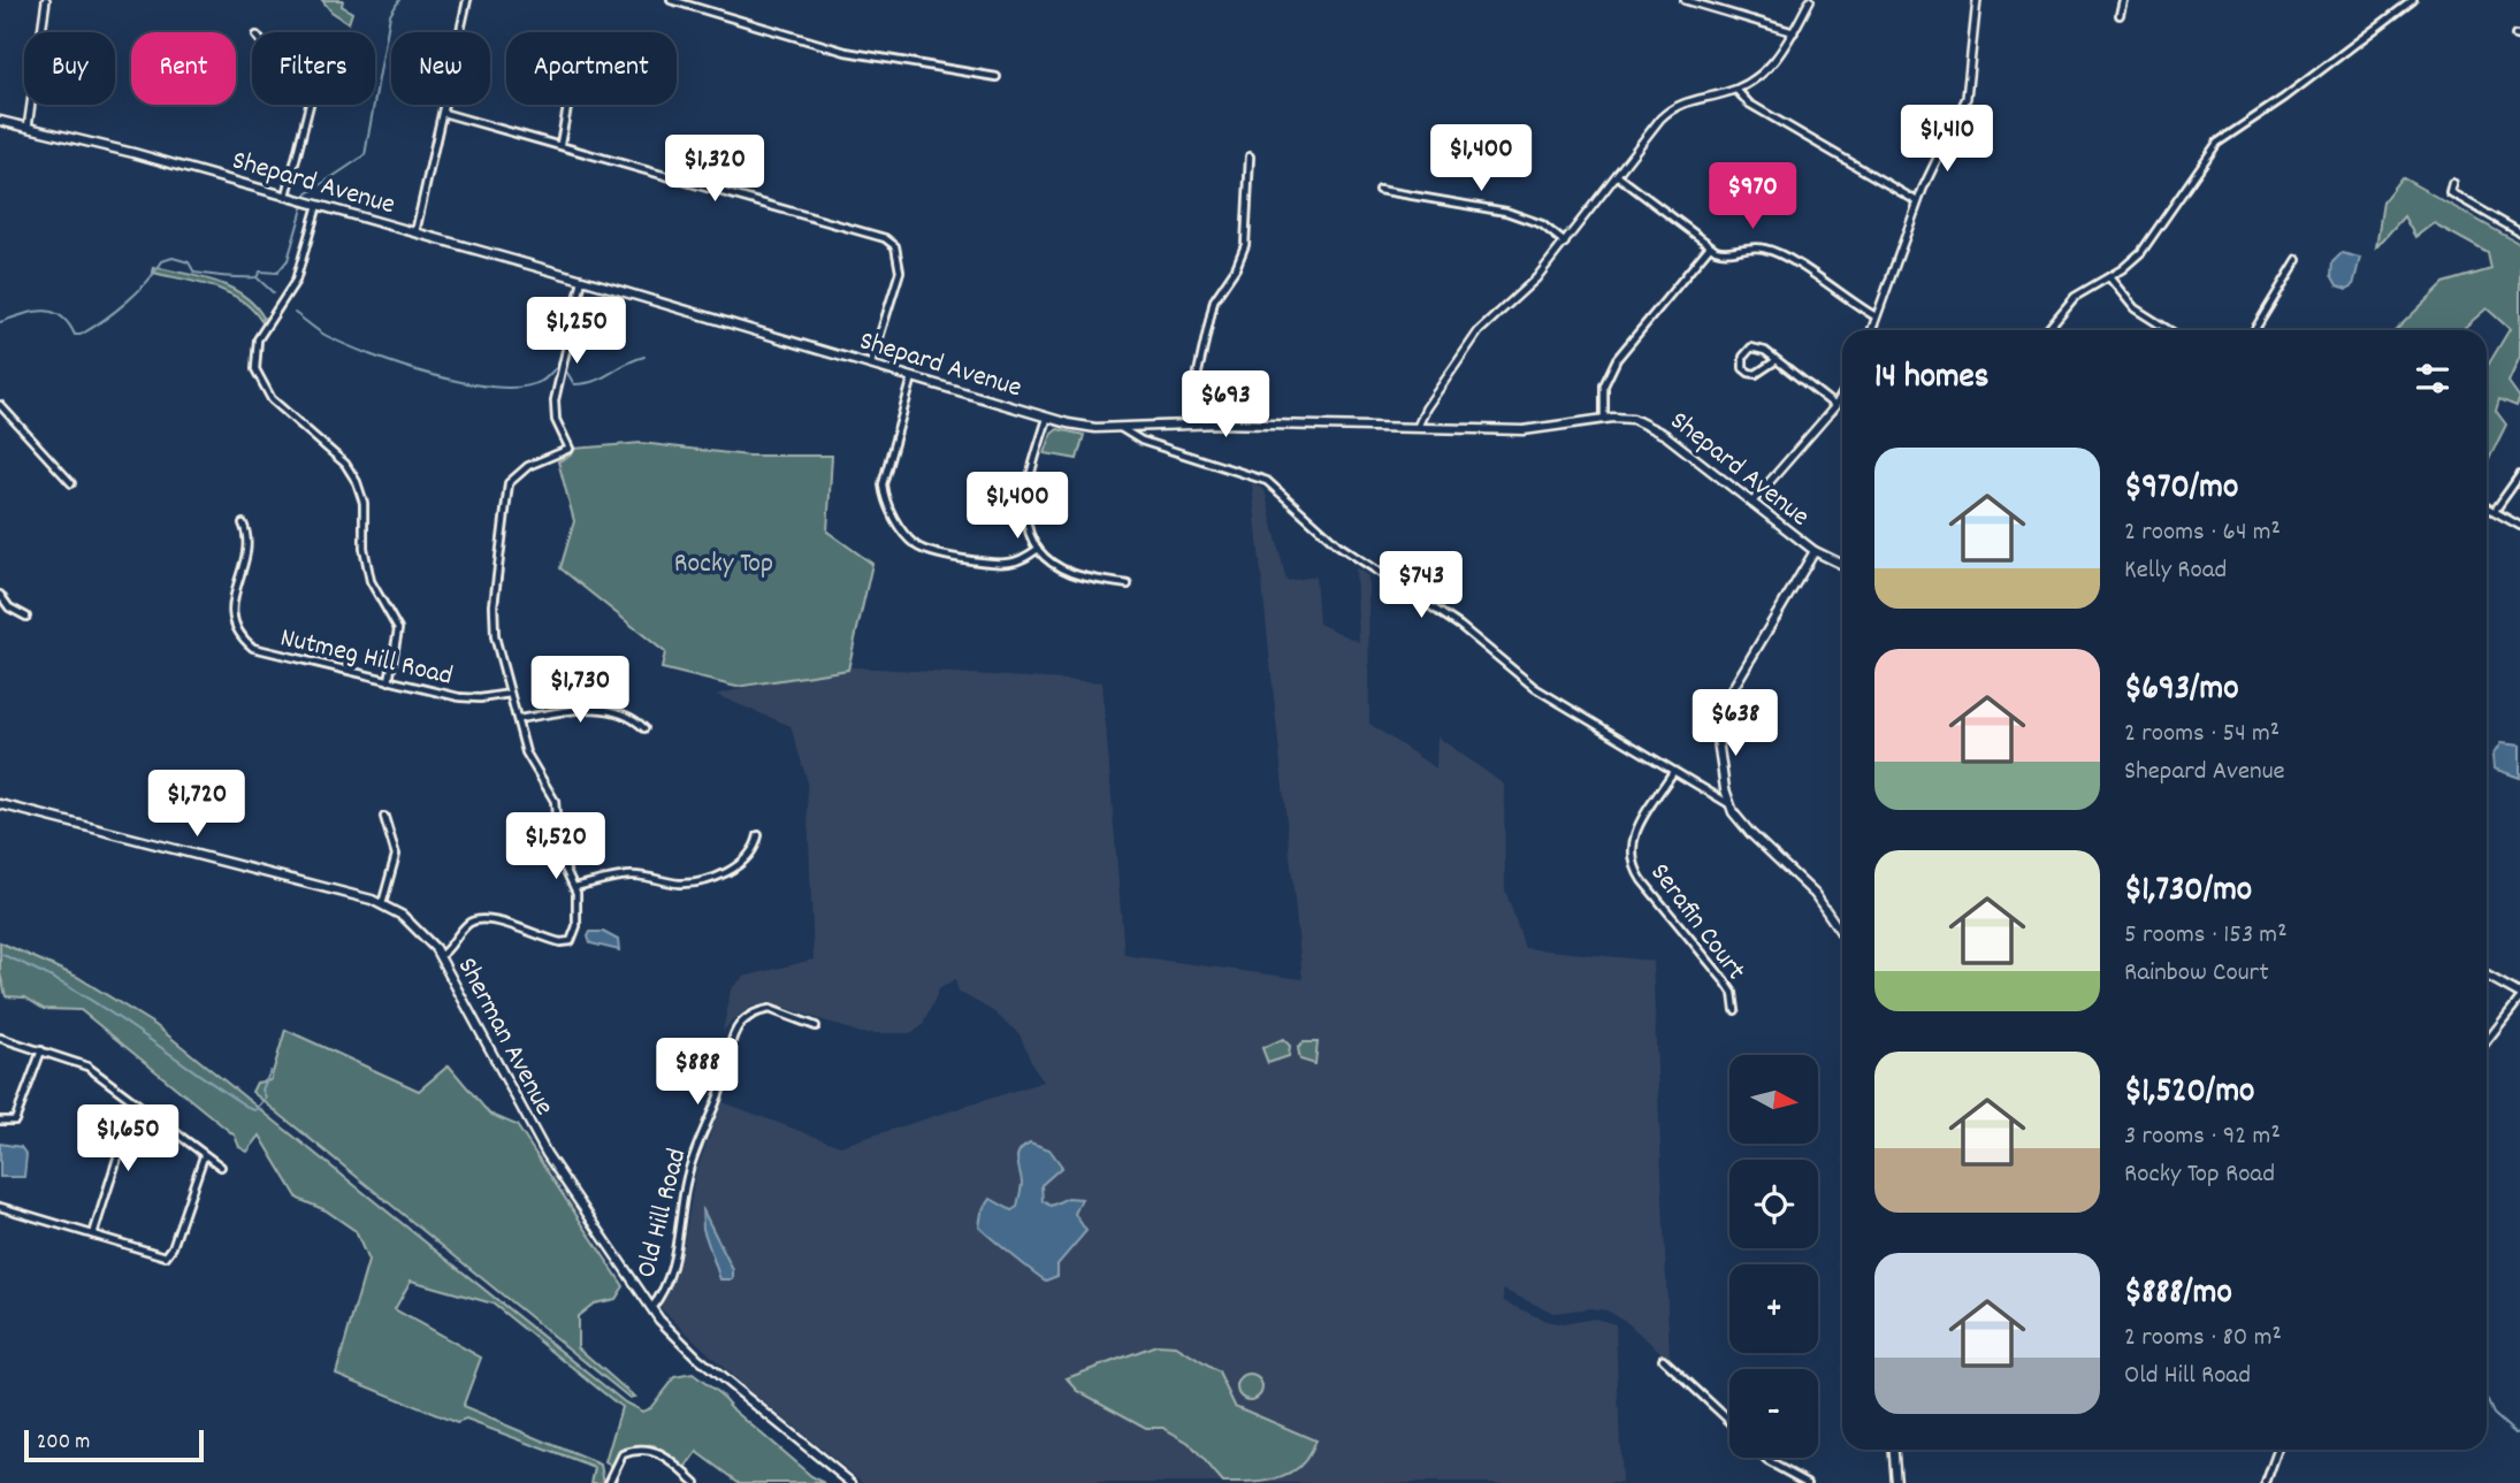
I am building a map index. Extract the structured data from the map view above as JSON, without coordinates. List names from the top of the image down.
{
  "streets": {
    "main road": ["Shepard Avenue", "Sherman Avenue"],
    "street": ["Nutmeg Hill Road", "Serafin Court", "Old Hill Road"]
  },
  "crossings": [
    ["Sherman Avenue", "Old Hill Road"]
  ],
  "parks": ["Rocky Top"],
  "scale_bar": "200 m",
  "north": "right",
  "page": {
    "chip": [
      "Buy",
      "Rent",
      "Filters",
      "New",
      "Apartment"
    ],
    "price": [
      "$1,410",
      "$1,400",
      "$1,320",
      "$970",
      "$1,250",
      "$693",
      "$1,400",
      "$743",
      "$1,730",
      "$638",
      "$1,720",
      "$1,520",
      "$888",
      "$1,650"
    ],
    "heading": "14 homes",
    "list": [
      {
        "name": "$970/mo",
        "note": "2 rooms · 64 m² · Kelly Road"
      },
      {
        "name": "$693/mo",
        "note": "2 rooms · 54 m² · Shepard Avenue"
      },
      {
        "name": "$1,730/mo",
        "note": "5 rooms · 153 m² · Rainbow Court"
      },
      {
        "name": "$1,520/mo",
        "note": "3 rooms · 92 m² · Rocky Top Road"
      },
      {
        "name": "$888/mo",
        "note": "2 rooms · 80 m² · Old Hill Road"
      }
    ],
    "map_buttons": ["+", "−"],
    "scale": "200 m"
  }
}
